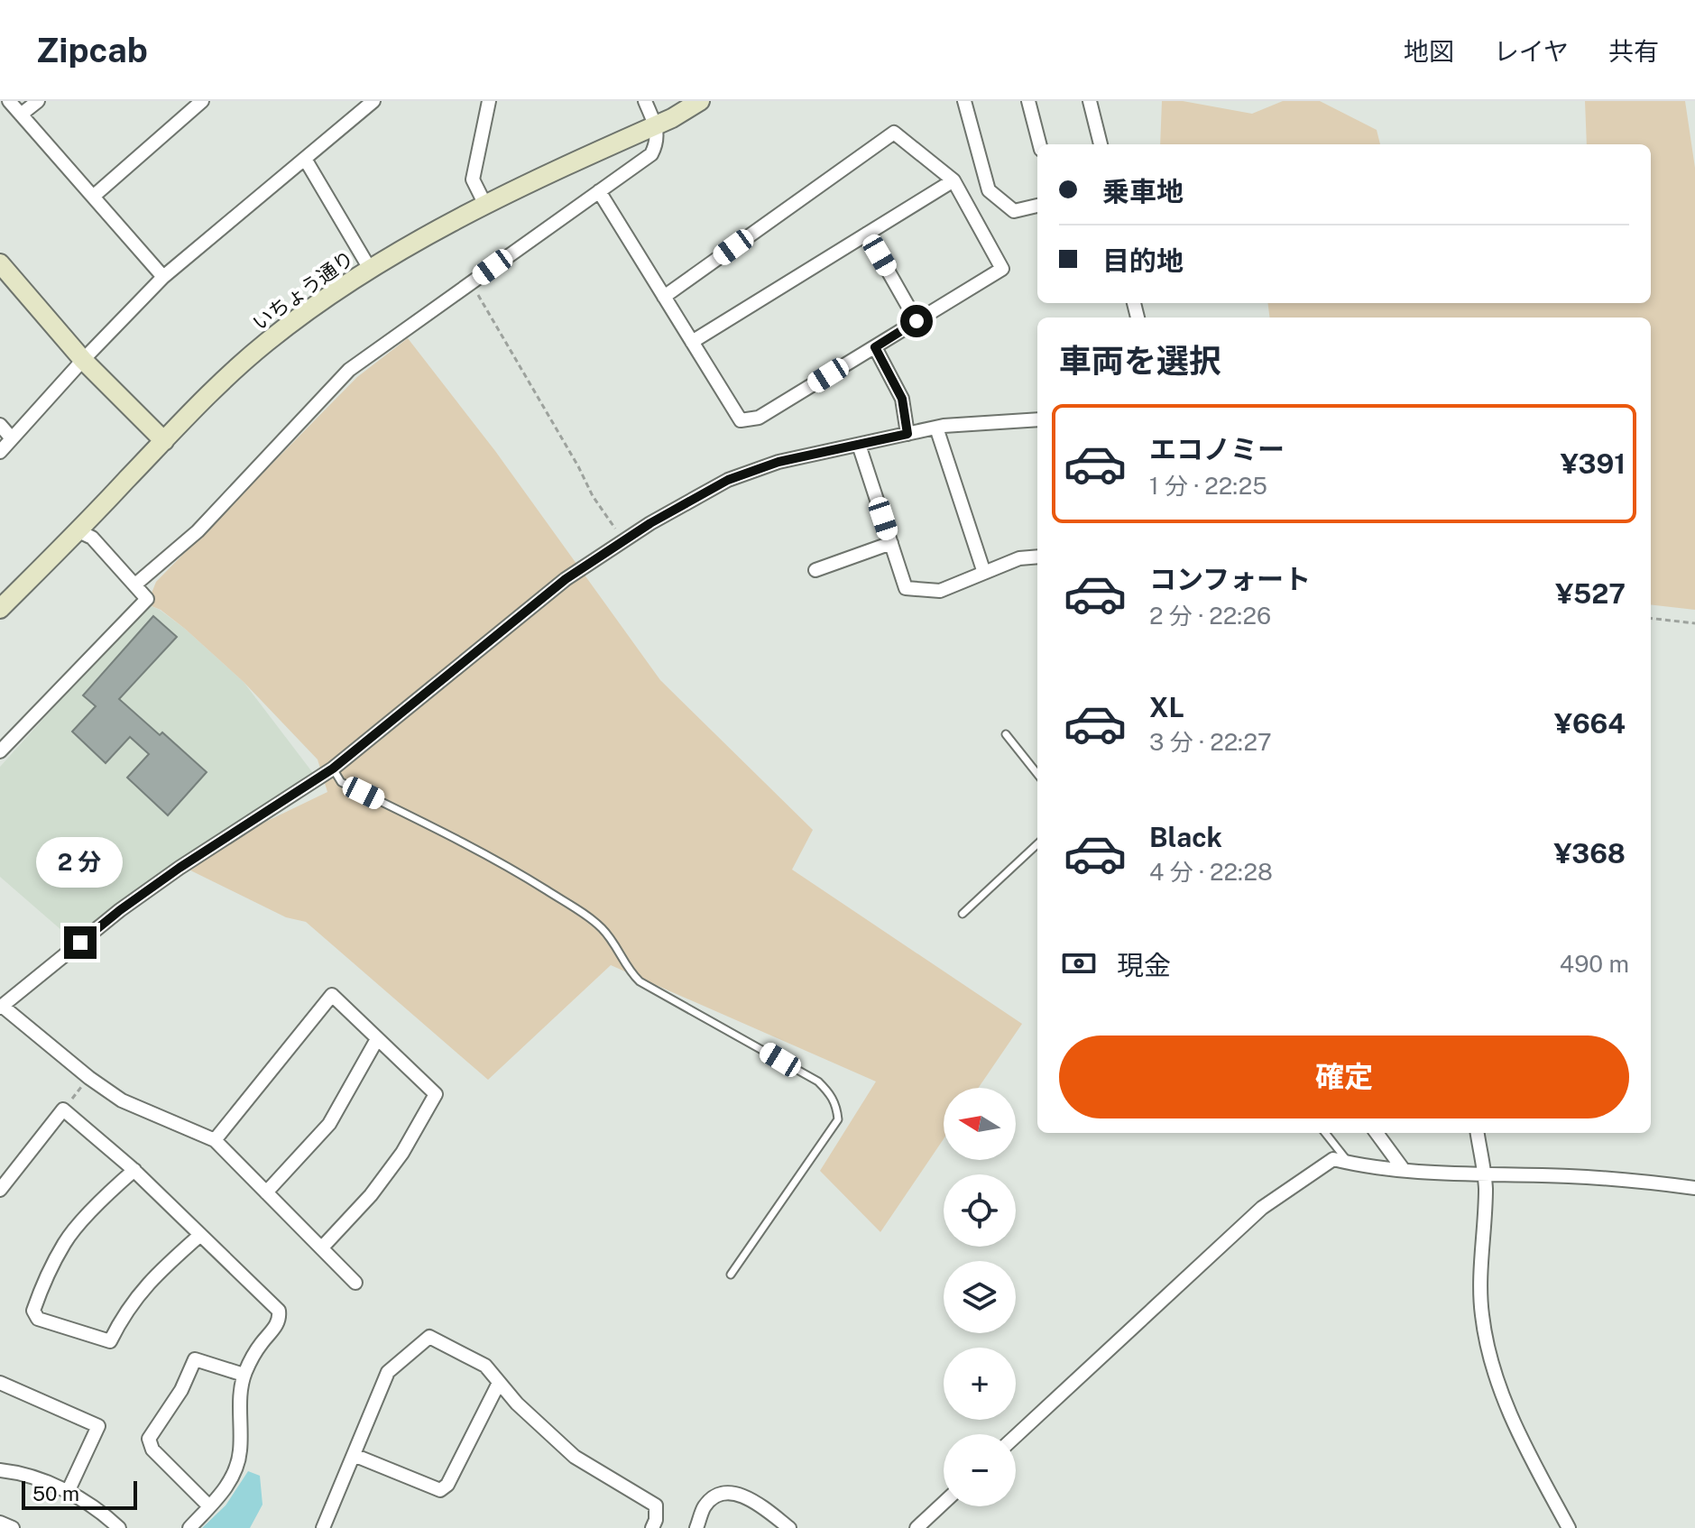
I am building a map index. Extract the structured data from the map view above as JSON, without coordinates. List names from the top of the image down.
{
  "streets": {
    "street": ["いちょう通り"]
  },
  "scale_bar": "50 m",
  "north": "left",
  "page": {
    "header": "Zipcab",
    "nav": ["地図", "レイヤ", "共有"],
    "banner": ["乗車地", "目的地"],
    "heading": "車両を選択",
    "list": [
      {
        "name": "エコノミー",
        "note": "1 分 · 22:25",
        "value": "¥391"
      },
      {
        "name": "コンフォート",
        "note": "2 分 · 22:26",
        "value": "¥527"
      },
      {
        "name": "XL",
        "note": "3 分 · 22:27",
        "value": "¥664"
      },
      {
        "name": "Black",
        "note": "4 分 · 22:28",
        "value": "¥368"
      }
    ],
    "bubble": "2 分",
    "pay": ["現金", "490 m"],
    "buttons": "確定",
    "map_buttons": ["+", "−"],
    "scale": "50 m"
  }
}
